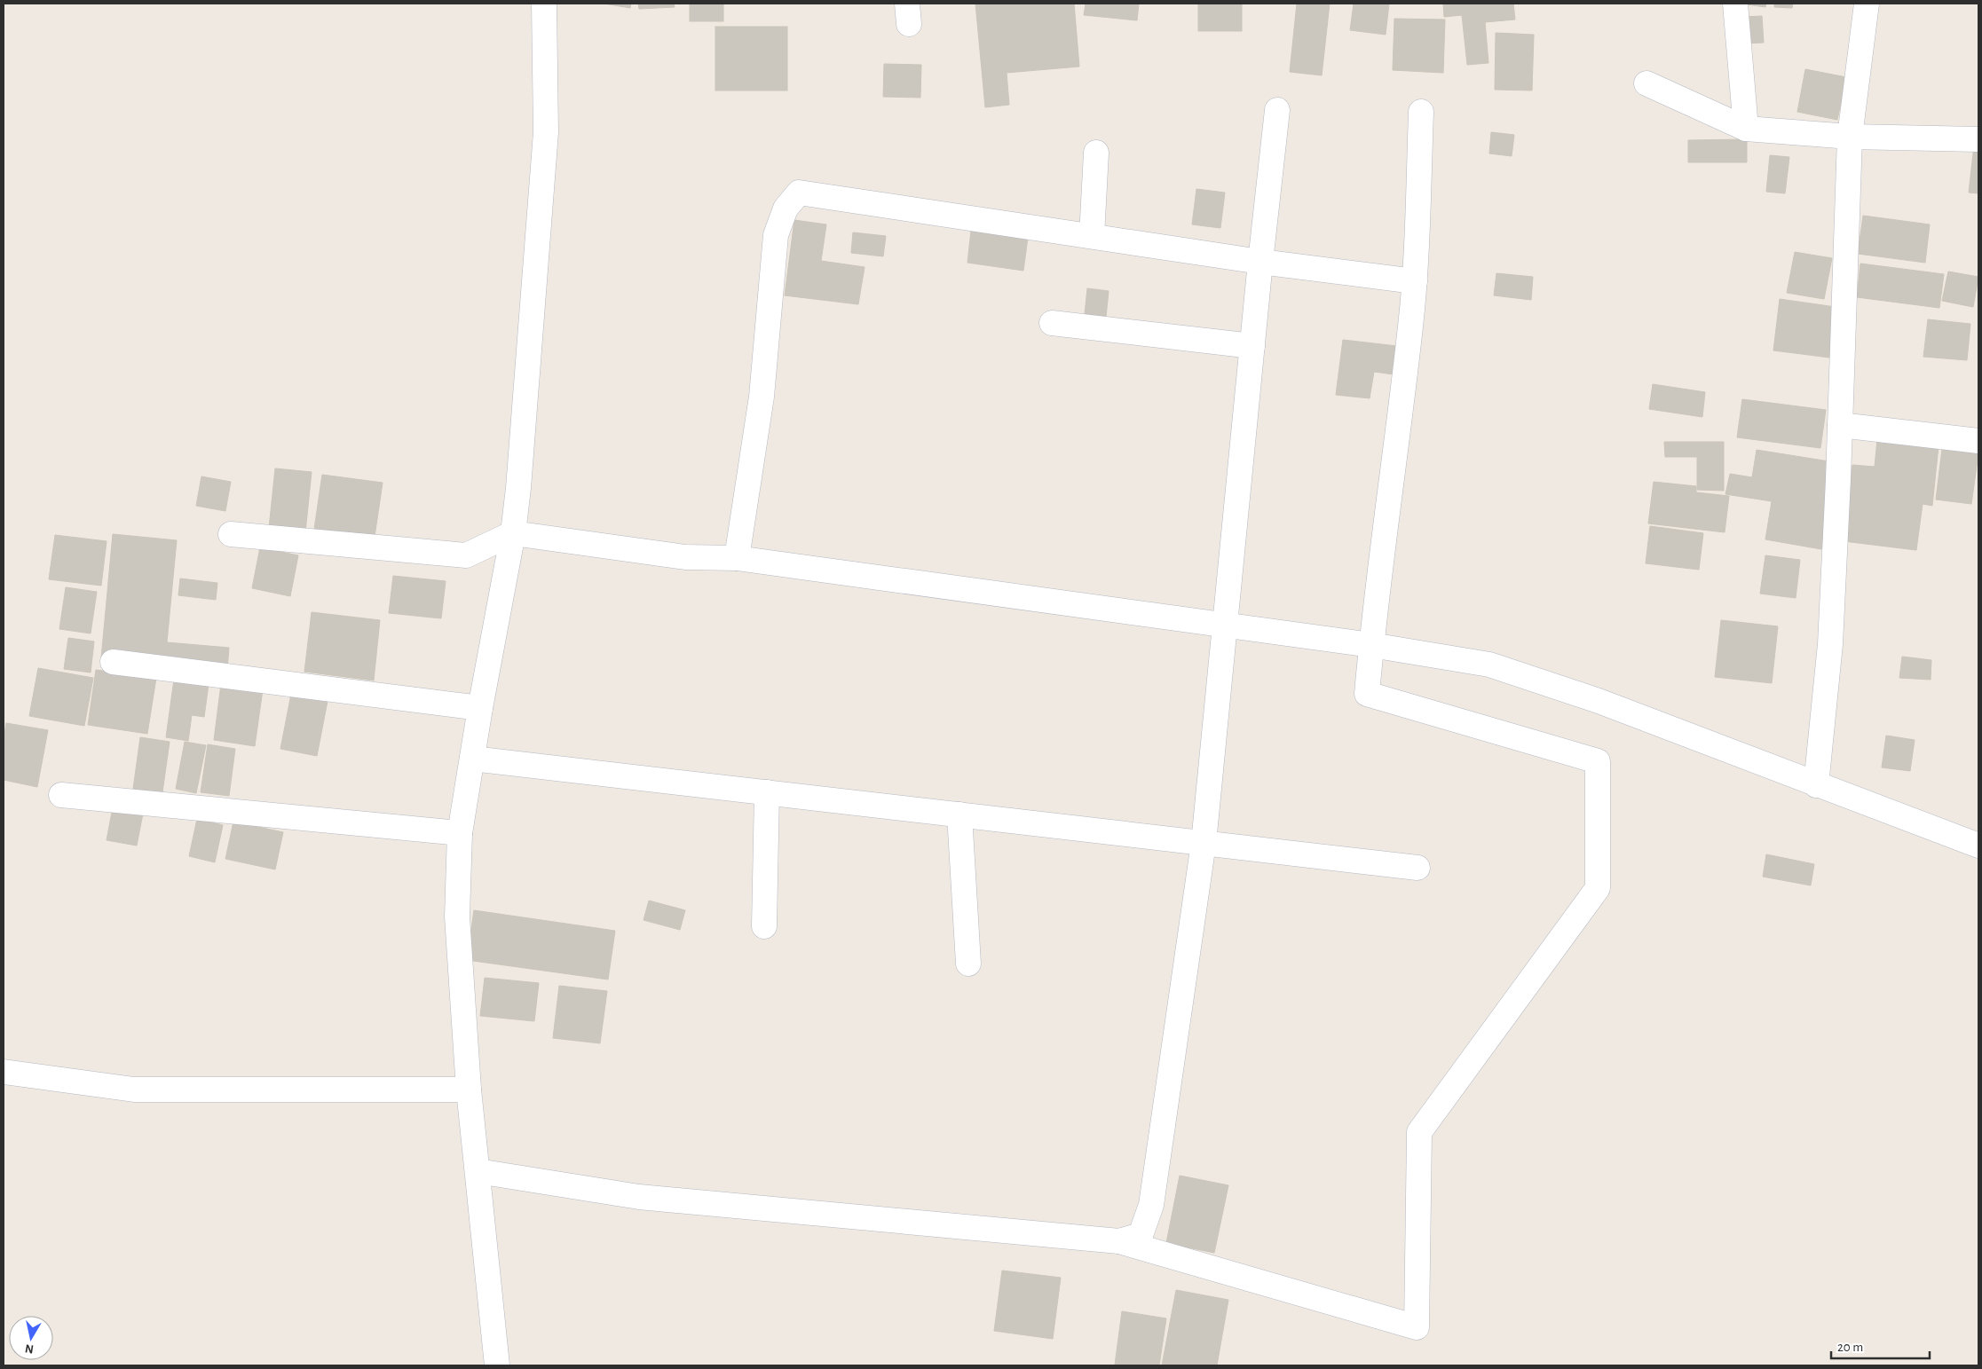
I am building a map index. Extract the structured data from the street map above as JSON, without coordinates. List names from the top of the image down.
{
  "scale_bar": "20 m",
  "north": "bottom"
}
